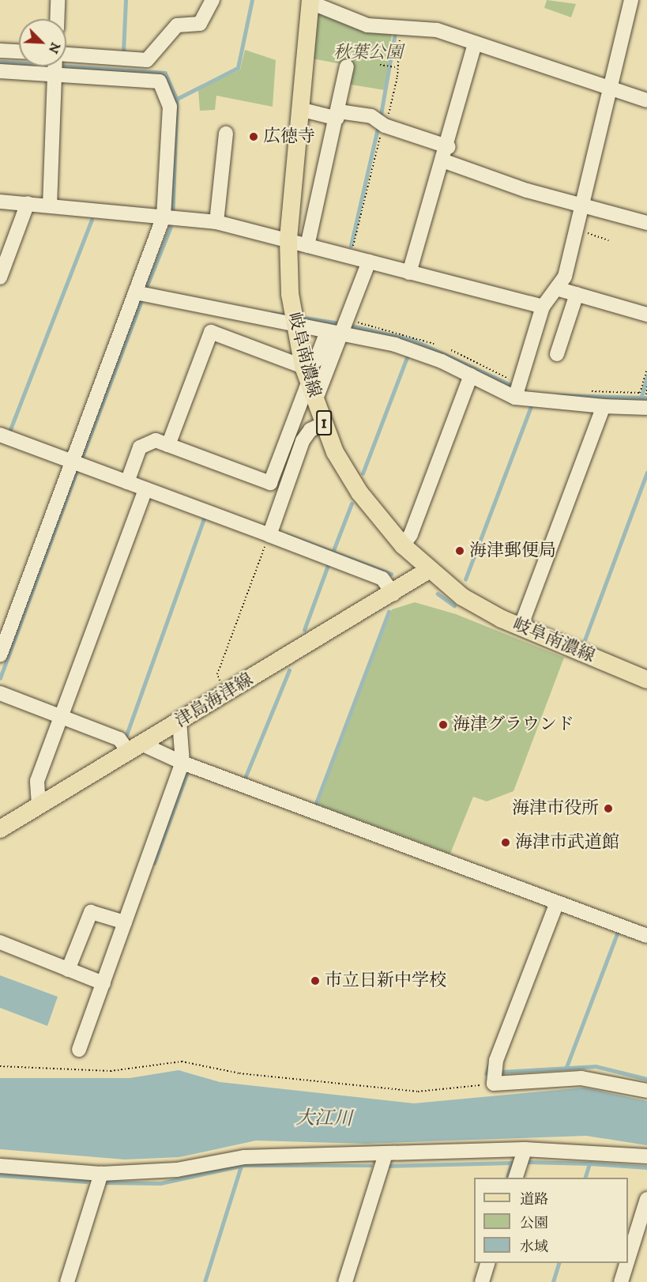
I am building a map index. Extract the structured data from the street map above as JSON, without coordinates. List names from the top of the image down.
{
  "streets": {
    "main road": ["岐阜南濃線", "1", "津島海津線"]
  },
  "crossings": [
    ["岐阜南濃線", "津島海津線"]
  ],
  "water": ["大江川"],
  "parks": ["秋葉公園"],
  "places": [
    "広徳寺",
    "海津郵便局",
    "海津グラウンド",
    "海津市役所",
    "海津市武道館",
    "市立日新中学校"
  ],
  "legend": ["道路", "公園", "水域"],
  "north": "bottom right"
}
